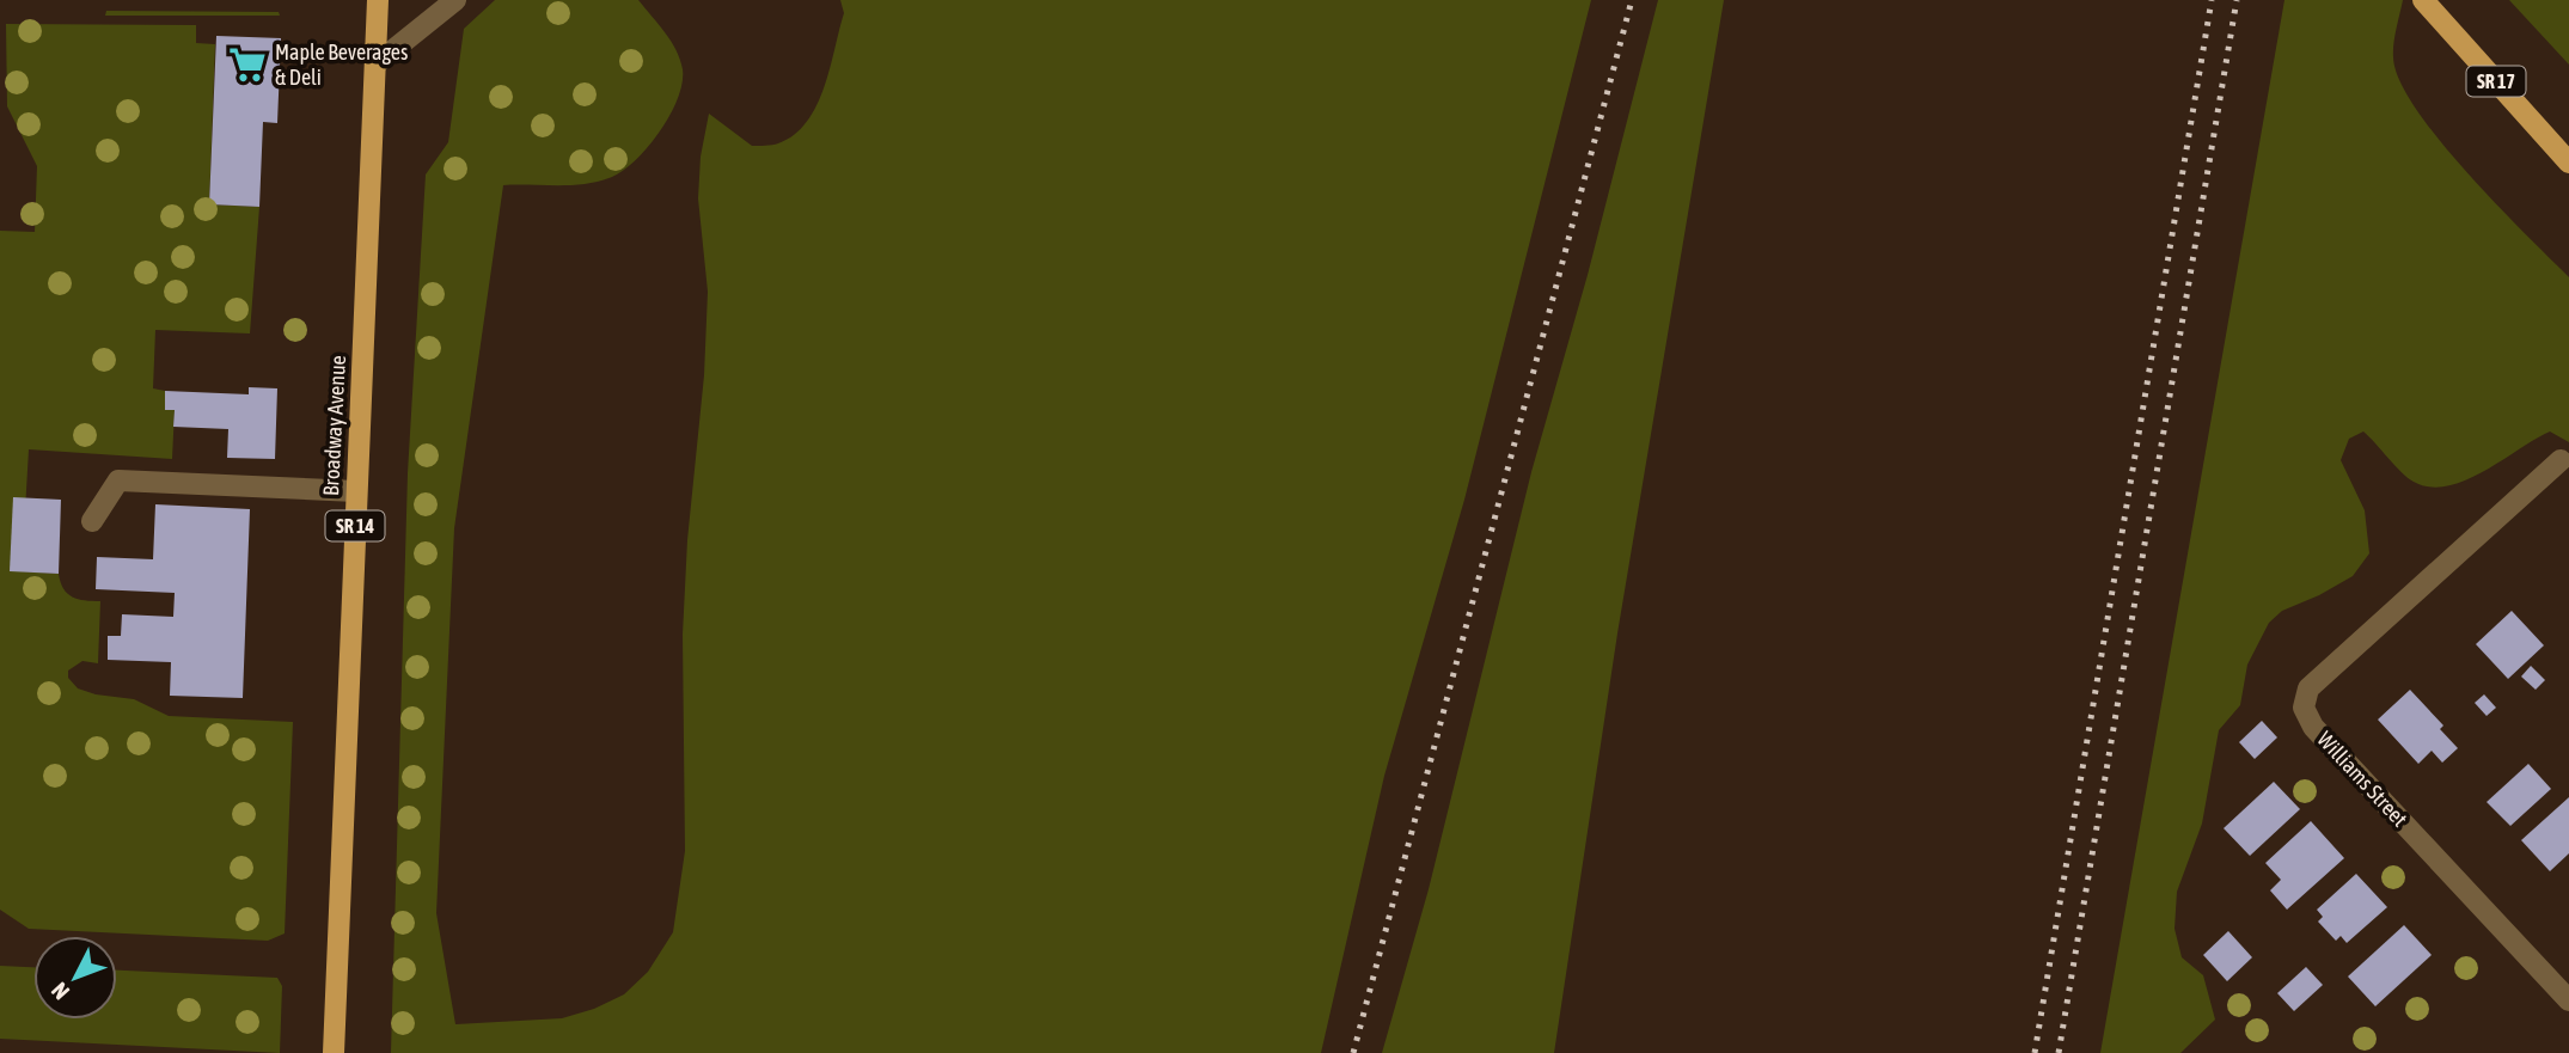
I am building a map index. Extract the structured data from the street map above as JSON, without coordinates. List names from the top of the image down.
{
  "streets": {
    "main road": ["SR 17", "Broadway Avenue", "SR 14"],
    "street": ["Williams Street"]
  },
  "places": {
    "supermarket": ["Maple Beverages & Deli"]
  },
  "north": "bottom left"
}
